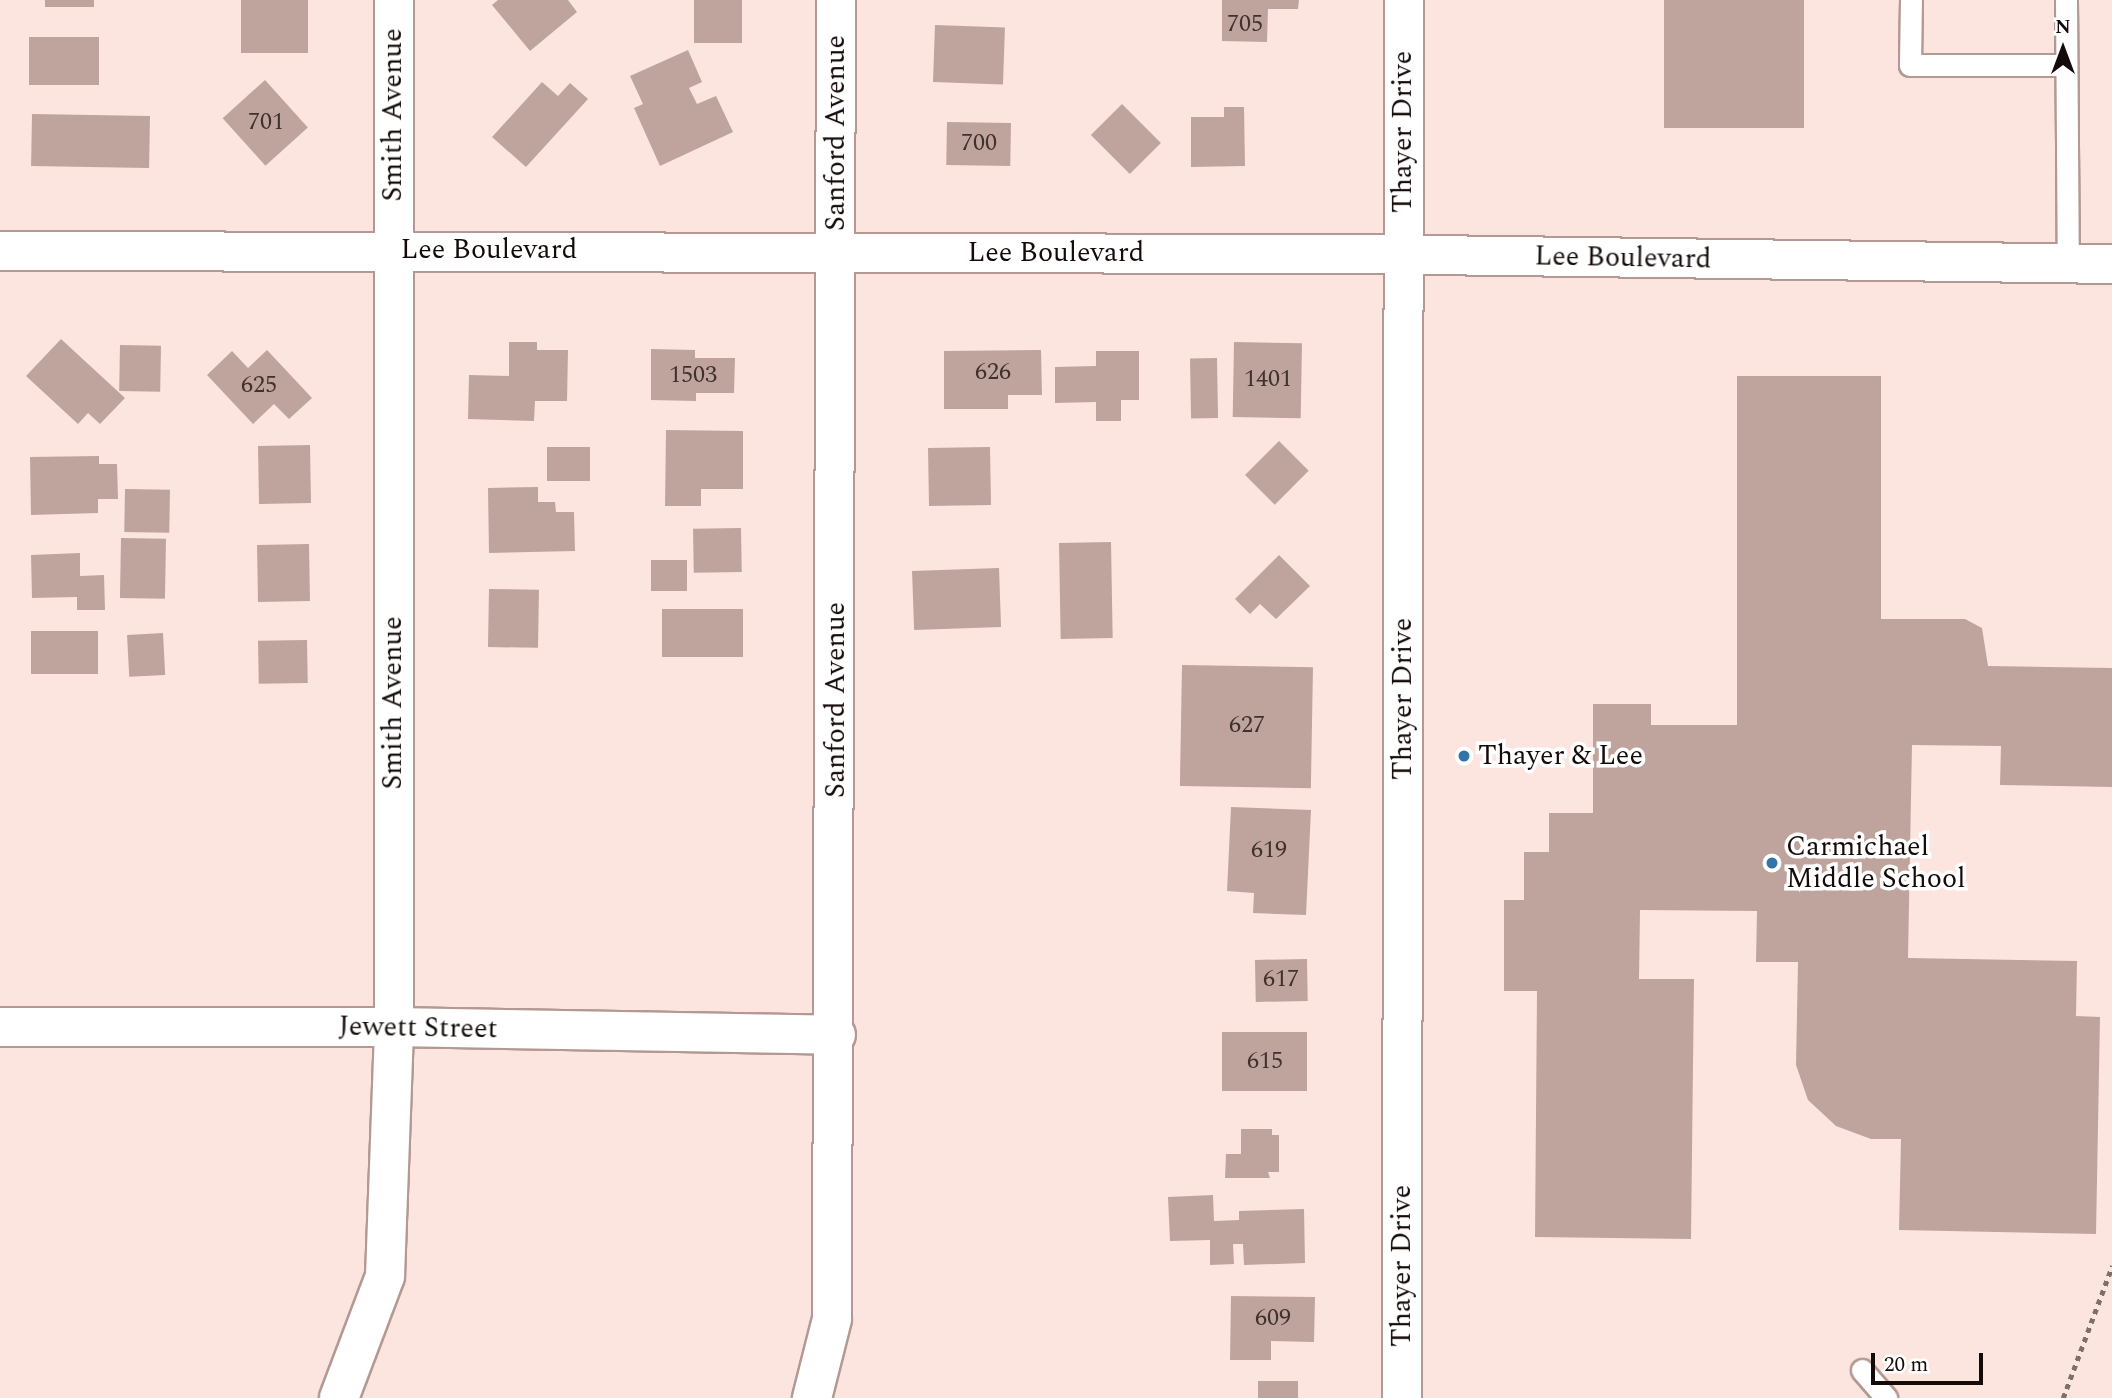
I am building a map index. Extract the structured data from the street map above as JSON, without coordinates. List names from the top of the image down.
{
  "streets": {
    "street": [
      "Smith Avenue",
      "Thayer Drive",
      "Sanford Avenue",
      "Lee Boulevard",
      "Jewett Street"
    ]
  },
  "crossings": [
    ["Smith Avenue", "Lee Boulevard"],
    ["Smith Avenue", "Jewett Street"],
    ["Thayer Drive", "Lee Boulevard"],
    ["Sanford Avenue", "Lee Boulevard"],
    ["Sanford Avenue", "Jewett Street"]
  ],
  "places": ["Thayer & Lee", "Carmichael Middle School"],
  "house_numbers": [
    "705",
    "701",
    "700",
    "626",
    "1503",
    "1401",
    "625",
    "627",
    "619",
    "617",
    "615",
    "609"
  ],
  "scale_bar": "20 m",
  "north": "top"
}
